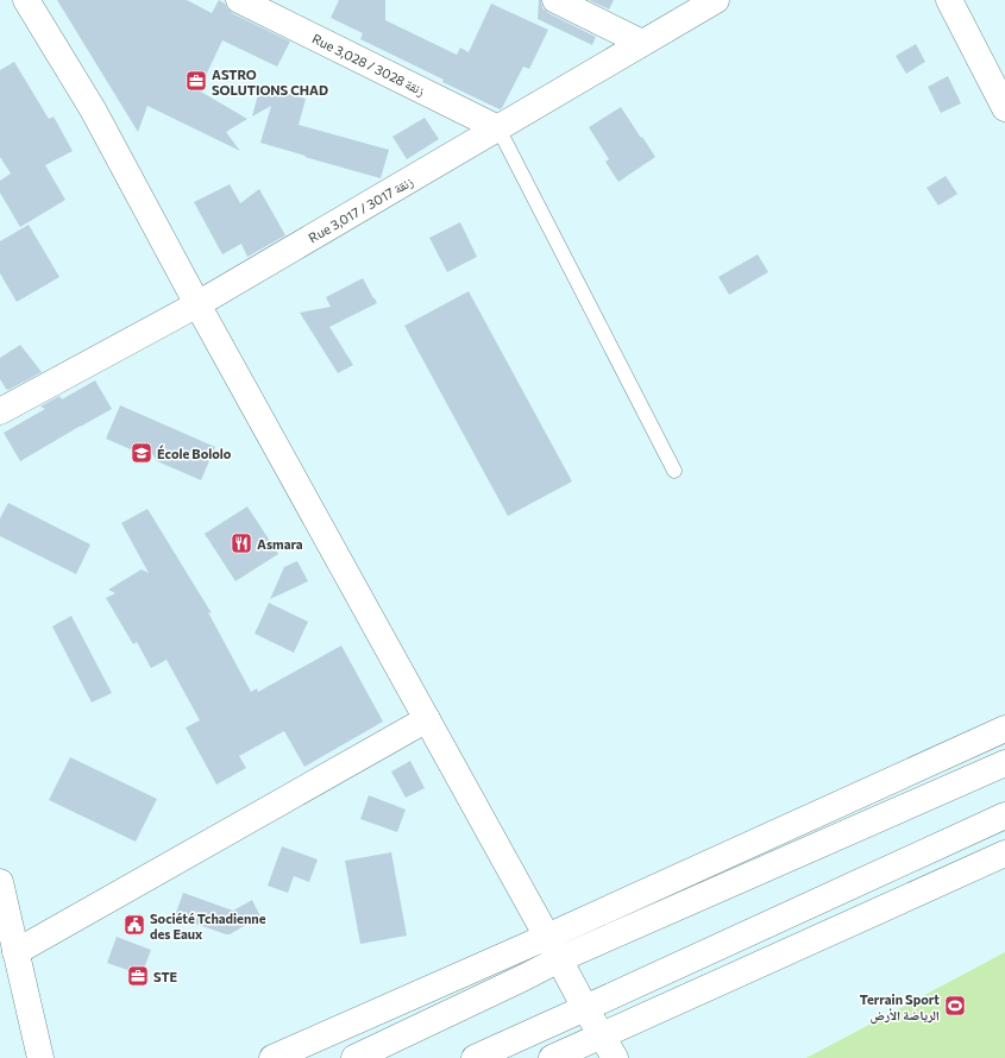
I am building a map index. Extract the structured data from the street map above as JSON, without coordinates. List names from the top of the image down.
{
  "streets": {
    "street": ["Rue 3,028 / زنقة 3028", "Rue 3,017 / زنقة 3017"]
  },
  "crossings": [
    ["Rue 3,028 / زنقة 3028", "Rue 3,017 / زنقة 3017"]
  ],
  "places": {
    "office": ["ASTRO SOLUTIONS CHAD", "STE"],
    "school or university": ["École Bololo"],
    "restaurant": ["Asmara"],
    "public building": ["Société Tchadienne des Eaux"],
    "sports": ["Terrain Sport الرياضة الأرض"]
  }
}
